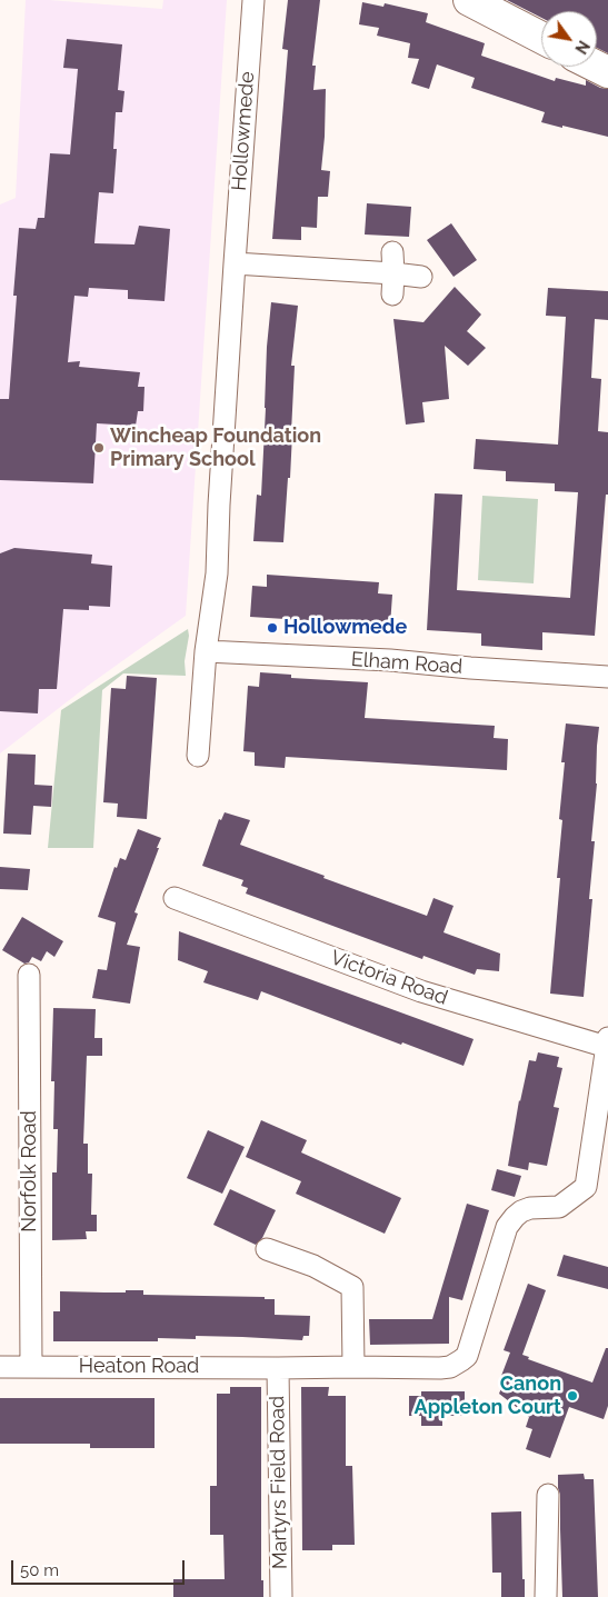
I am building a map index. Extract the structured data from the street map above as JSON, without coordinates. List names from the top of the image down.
{
  "streets": {
    "street": [
      "Hollowmede",
      "Elham Road",
      "Victoria Road",
      "Norfolk Road",
      "Heaton Road",
      "Martyrs Field Road"
    ]
  },
  "crossings": [
    ["Hollowmede", "Elham Road"],
    ["Victoria Road", "Heaton Road"],
    ["Norfolk Road", "Heaton Road"],
    ["Heaton Road", "Martyrs Field Road"]
  ],
  "places": ["Wincheap Foundation Primary School", "Hollowmede", "Canon Appleton Court"],
  "scale_bar": "50 m",
  "north": "bottom right"
}
